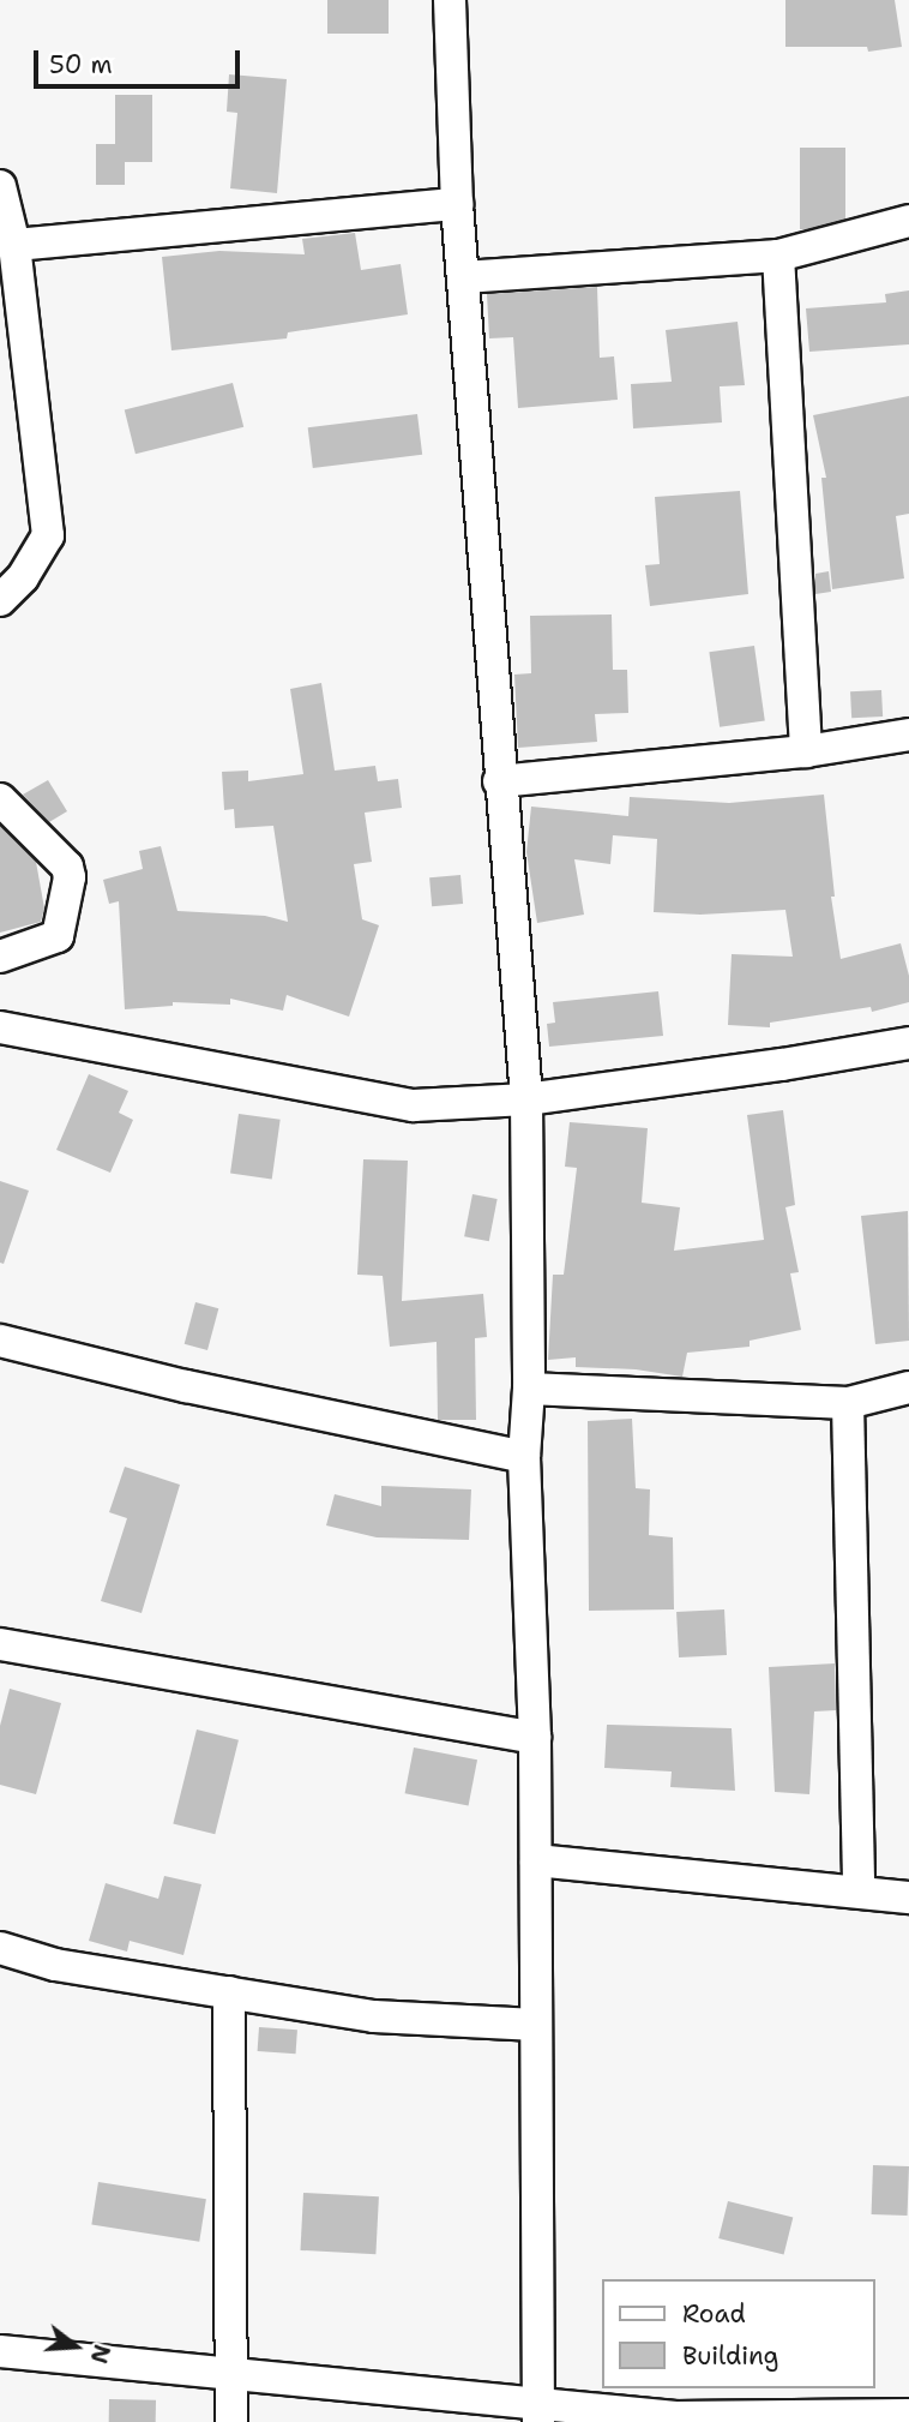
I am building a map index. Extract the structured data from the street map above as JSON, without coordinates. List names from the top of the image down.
{
  "legend": ["Road", "Building"],
  "scale_bar": "50 m",
  "north": "right"
}
